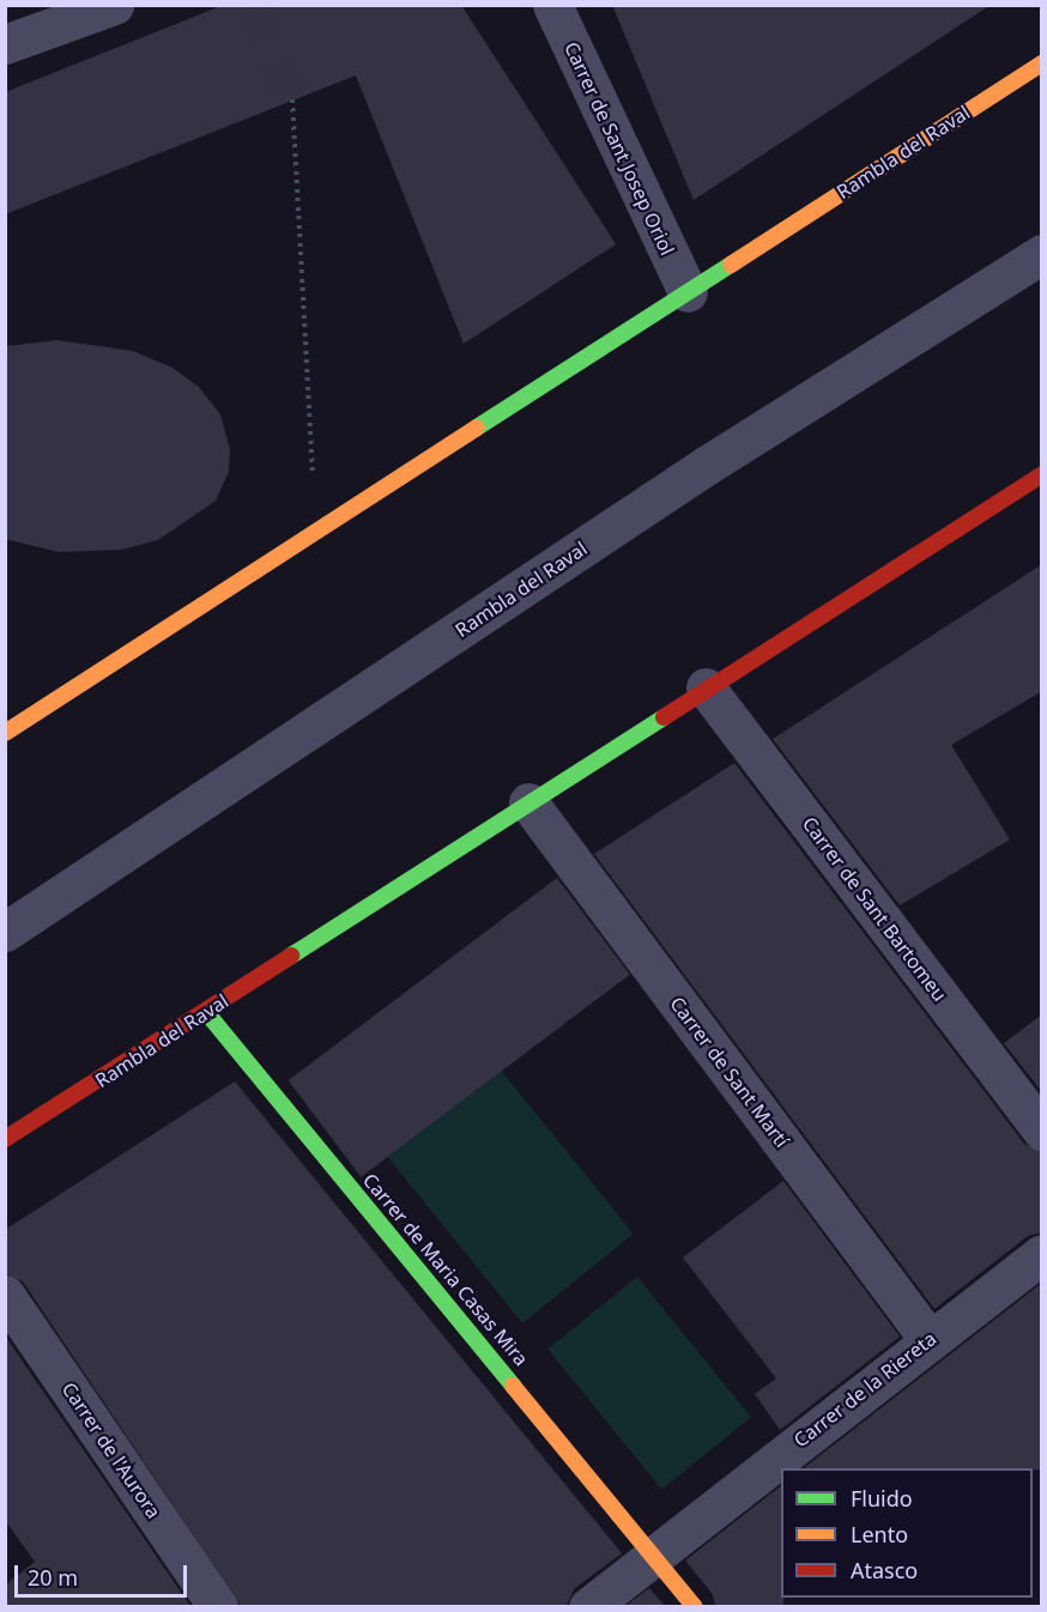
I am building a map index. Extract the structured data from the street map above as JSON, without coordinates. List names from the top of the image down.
{
  "streets": {
    "street": [
      "Carrer de Sant Josep Oriol",
      "Rambla del Raval",
      "Carrer de Sant Bartomeu",
      "Carrer de Sant Martí",
      "Carrer de Maria Casas Mira",
      "Carrer de la Riereta",
      "Carrer de l'Aurora"
    ]
  },
  "crossings": [
    ["Carrer de Sant Josep Oriol", "Rambla del Raval"],
    ["Rambla del Raval", "Carrer de Sant Bartomeu"],
    ["Rambla del Raval", "Carrer de Sant Martí"],
    ["Rambla del Raval", "Carrer de Maria Casas Mira"],
    ["Carrer de Sant Martí", "Carrer de la Riereta"],
    ["Carrer de Maria Casas Mira", "Carrer de la Riereta"]
  ],
  "legend": ["Fluido", "Lento", "Atasco"],
  "scale_bar": "20 m"
}
